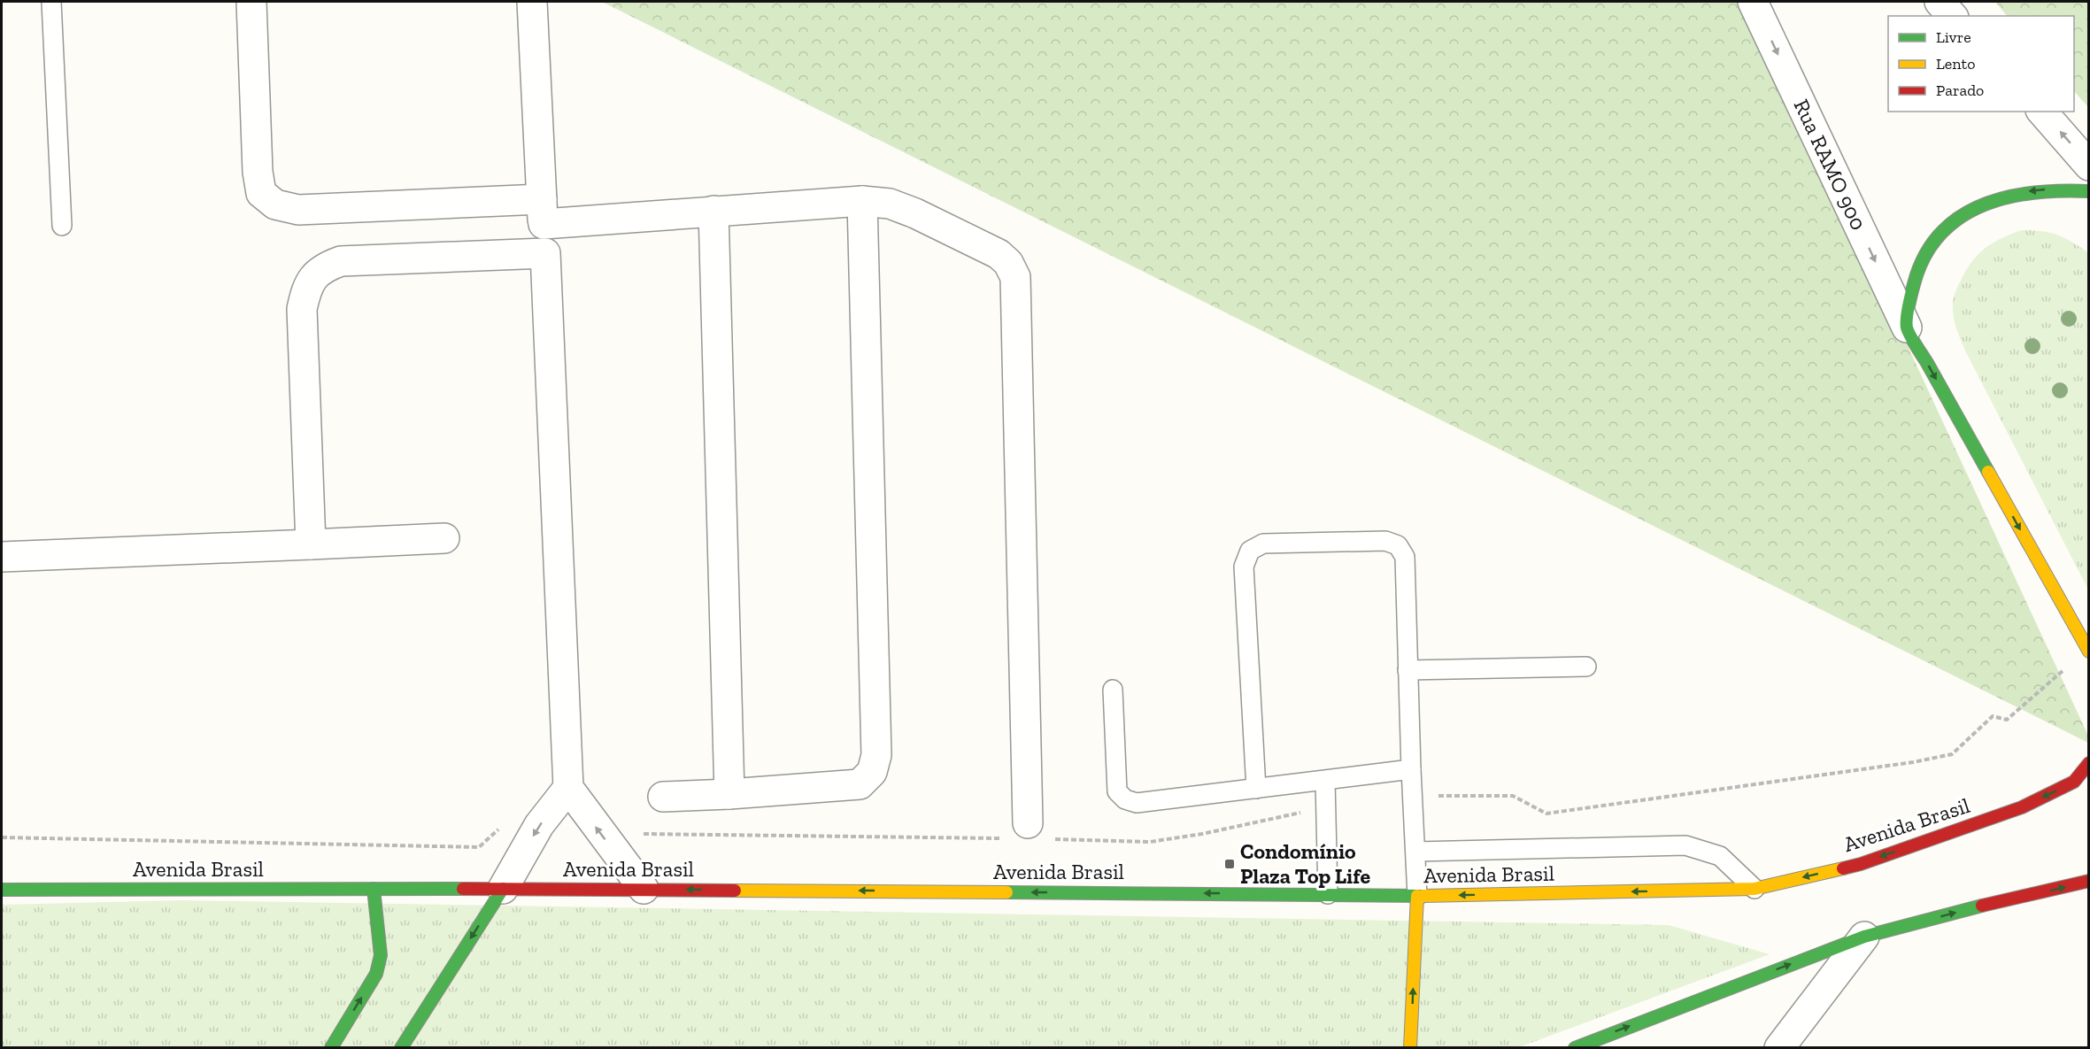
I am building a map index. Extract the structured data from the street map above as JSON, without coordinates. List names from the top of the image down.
{
  "streets": {
    "street": ["Rua RAMO 900", "Avenida Brasil"]
  },
  "one_way": ["Rua RAMO 900"],
  "places": {
    "transit": ["Condomínio Plaza Top Life"]
  },
  "legend": ["Livre", "Lento", "Parado"]
}
